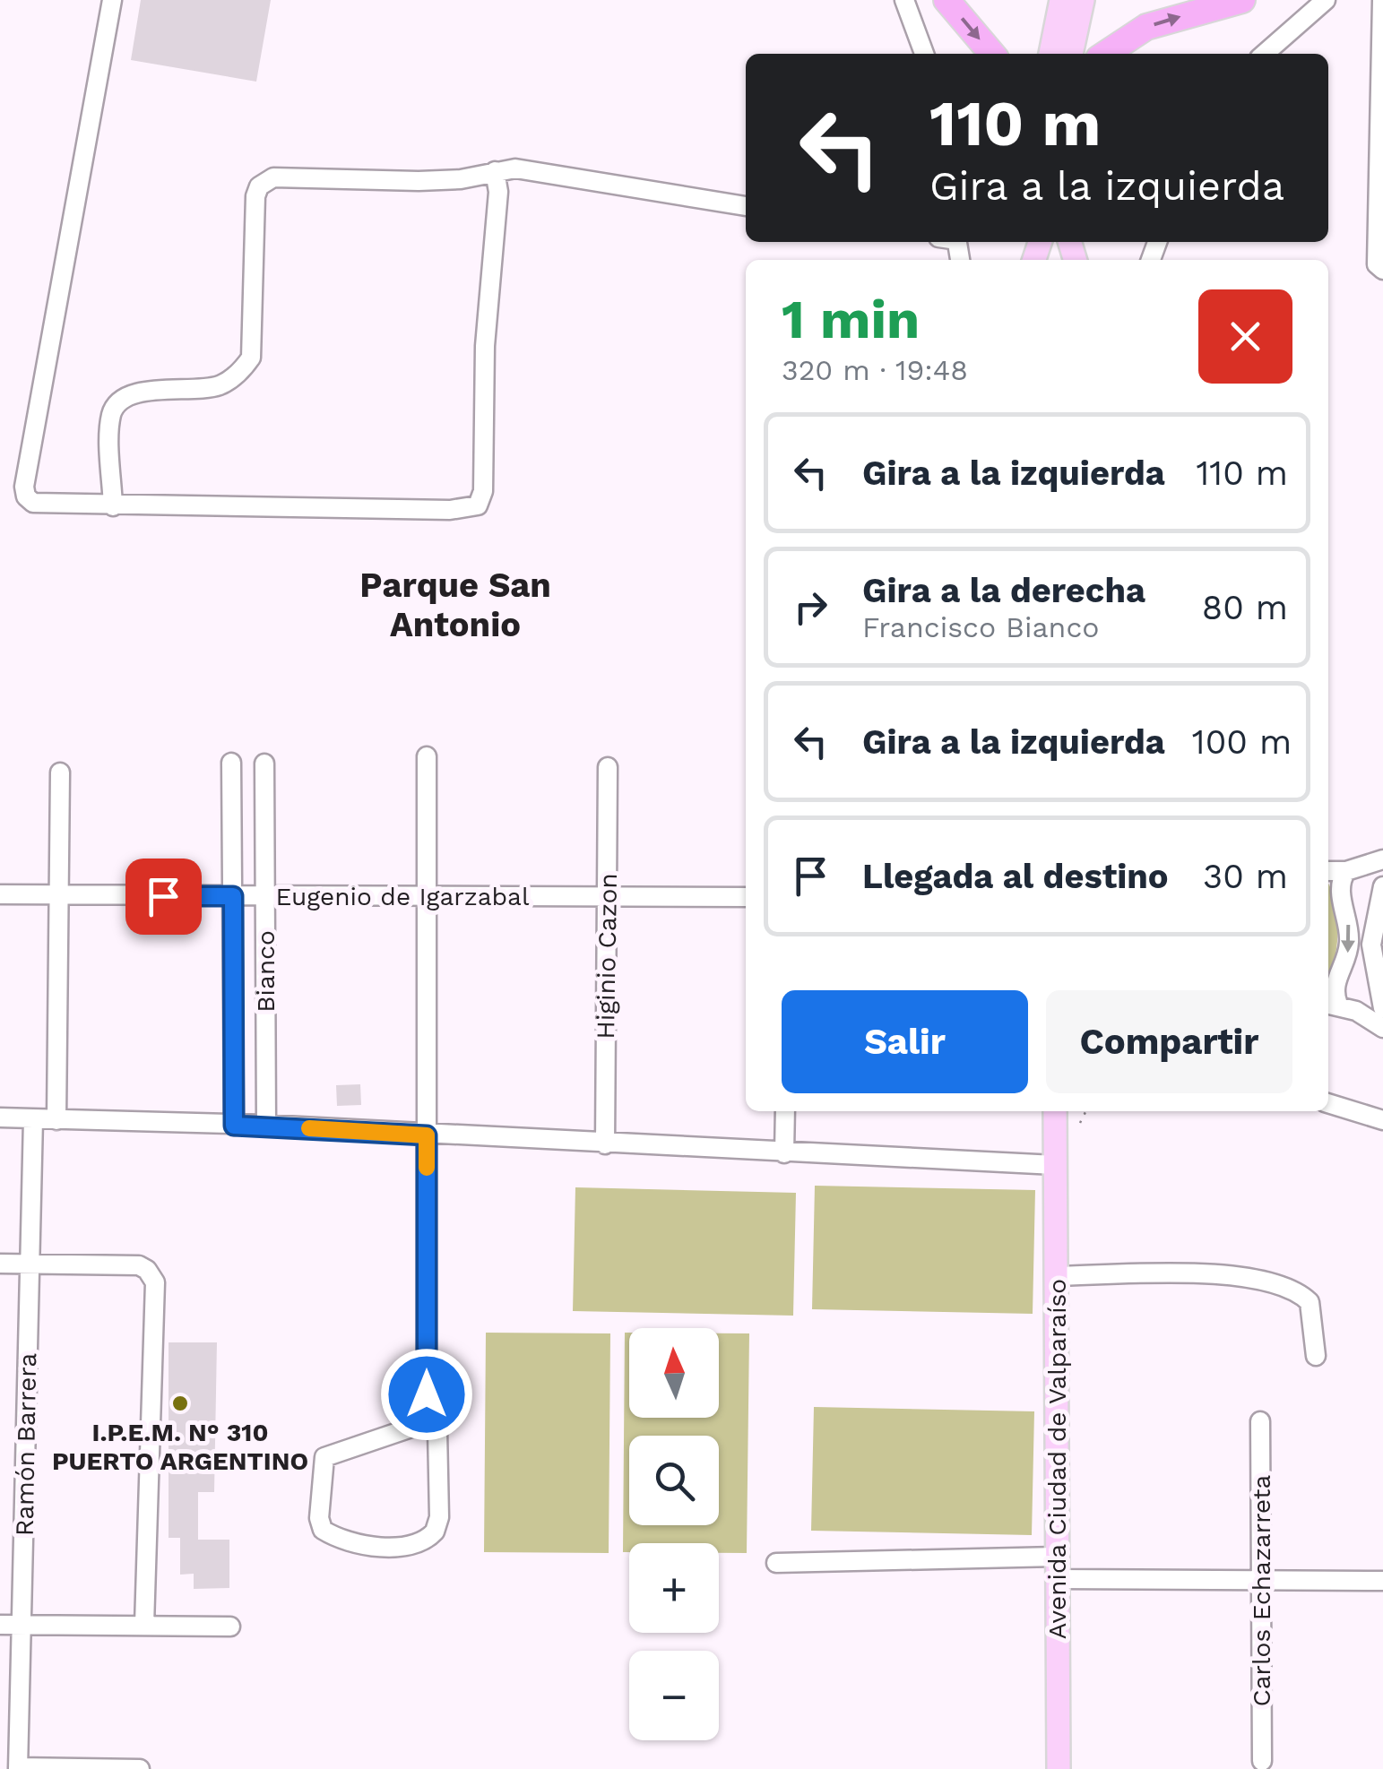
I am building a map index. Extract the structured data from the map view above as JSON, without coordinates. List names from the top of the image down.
{
  "streets": {
    "main road": ["Avenida Ciudad de Valparaíso"],
    "street": [
      "Eugenio de Igarzabal",
      "Higinio Cazon",
      "Bianco",
      "Ramón Barrera",
      "Carlos Echazarreta"
    ]
  },
  "crossings": [
    ["Eugenio de Igarzabal", "Higinio Cazon"],
    ["Eugenio de Igarzabal", "Bianco"]
  ],
  "districts": ["Parque San Antonio"],
  "places": ["I.P.E.M. N° 310 PUERTO ARGENTINO"],
  "north": "top",
  "page": {
    "turn": ["110 m", "Gira a la izquierda"],
    "heading": ["1 min", "320 m · 19:48"],
    "list": [
      {
        "name": "Gira a la izquierda",
        "value": "110 m"
      },
      {
        "name": "Gira a la derecha",
        "note": "Francisco Bianco",
        "value": "80 m"
      },
      {
        "name": "Gira a la izquierda",
        "value": "100 m"
      },
      {
        "name": "Llegada al destino",
        "value": "30 m"
      }
    ],
    "buttons": ["Salir", "Compartir"],
    "map_buttons": ["+", "−"]
  }
}
